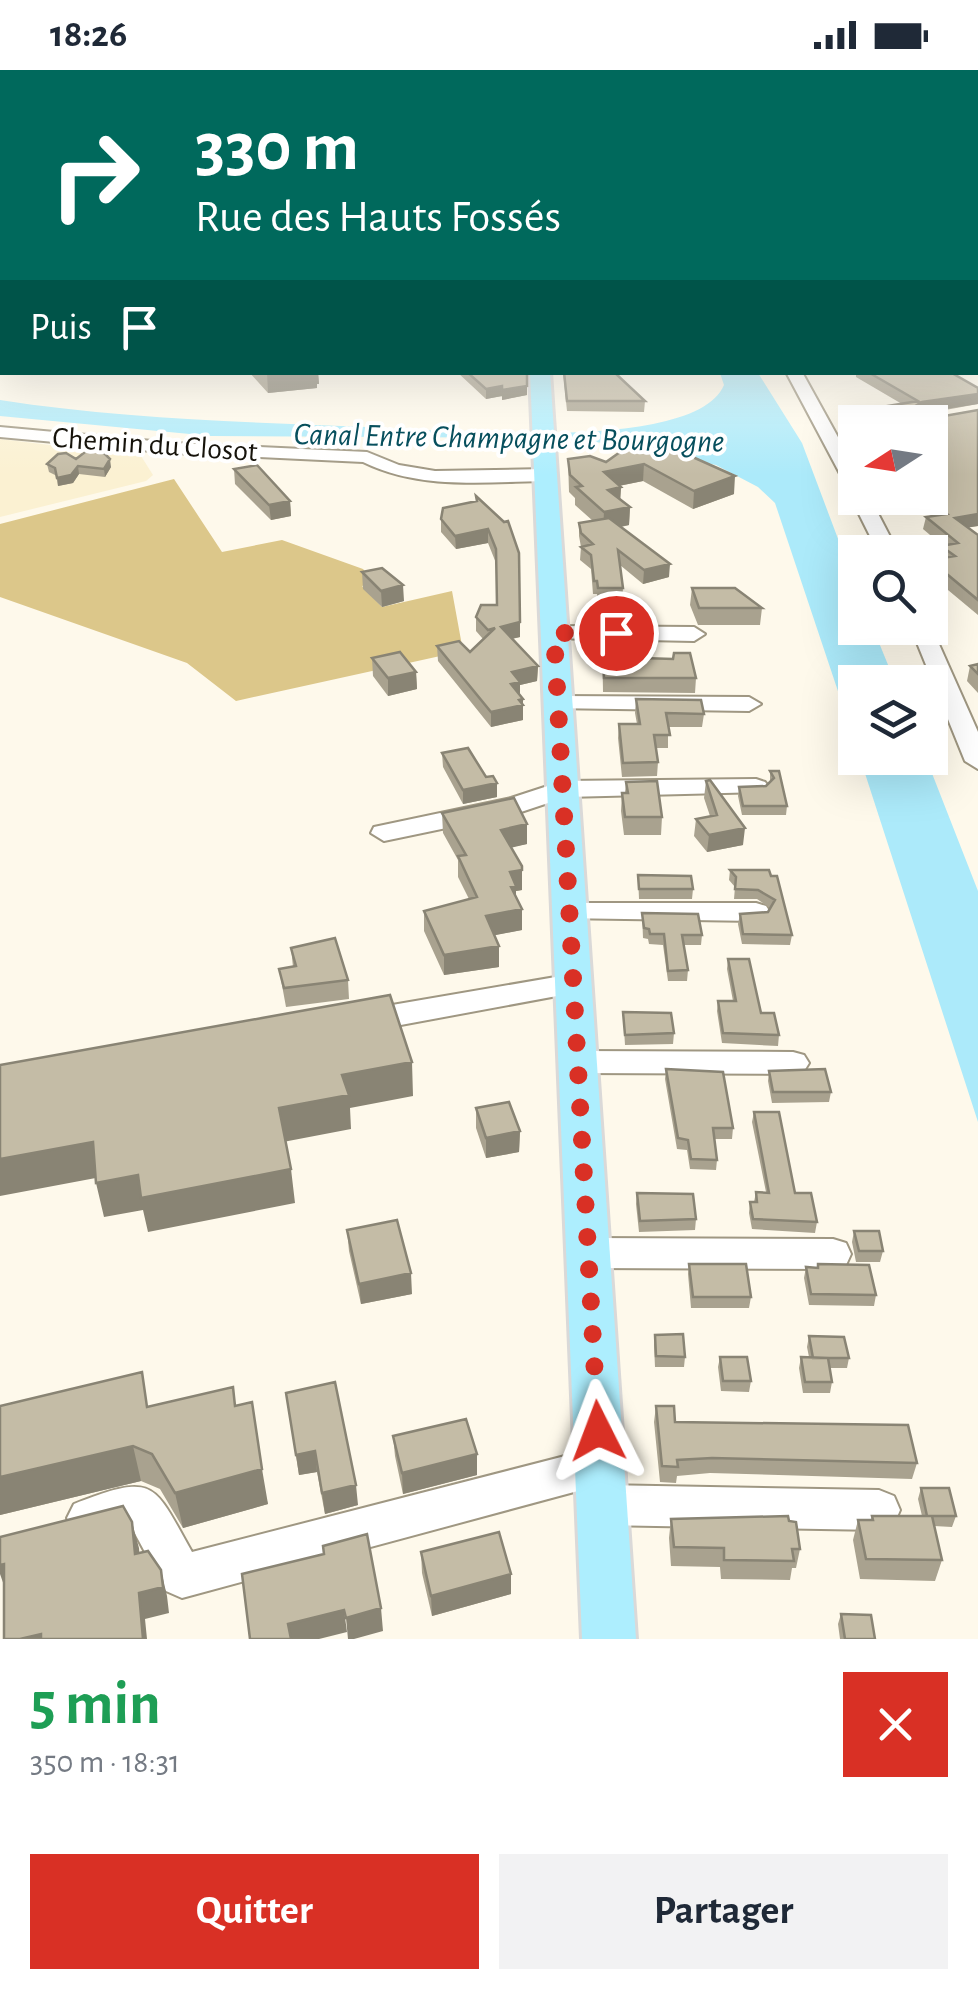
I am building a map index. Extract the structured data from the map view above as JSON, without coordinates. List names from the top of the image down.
{
  "streets": {
    "street": ["Chemin du Closot"]
  },
  "water": ["Canal Entre Champagne et Bourgogne"],
  "north": "left",
  "page": {
    "status": "18:26",
    "turn": ["330 m", "Rue des Hauts Fossés"],
    "then": "Puis",
    "heading": ["5 min", "350 m · 18:31"],
    "buttons": ["Quitter", "Partager"]
  }
}
